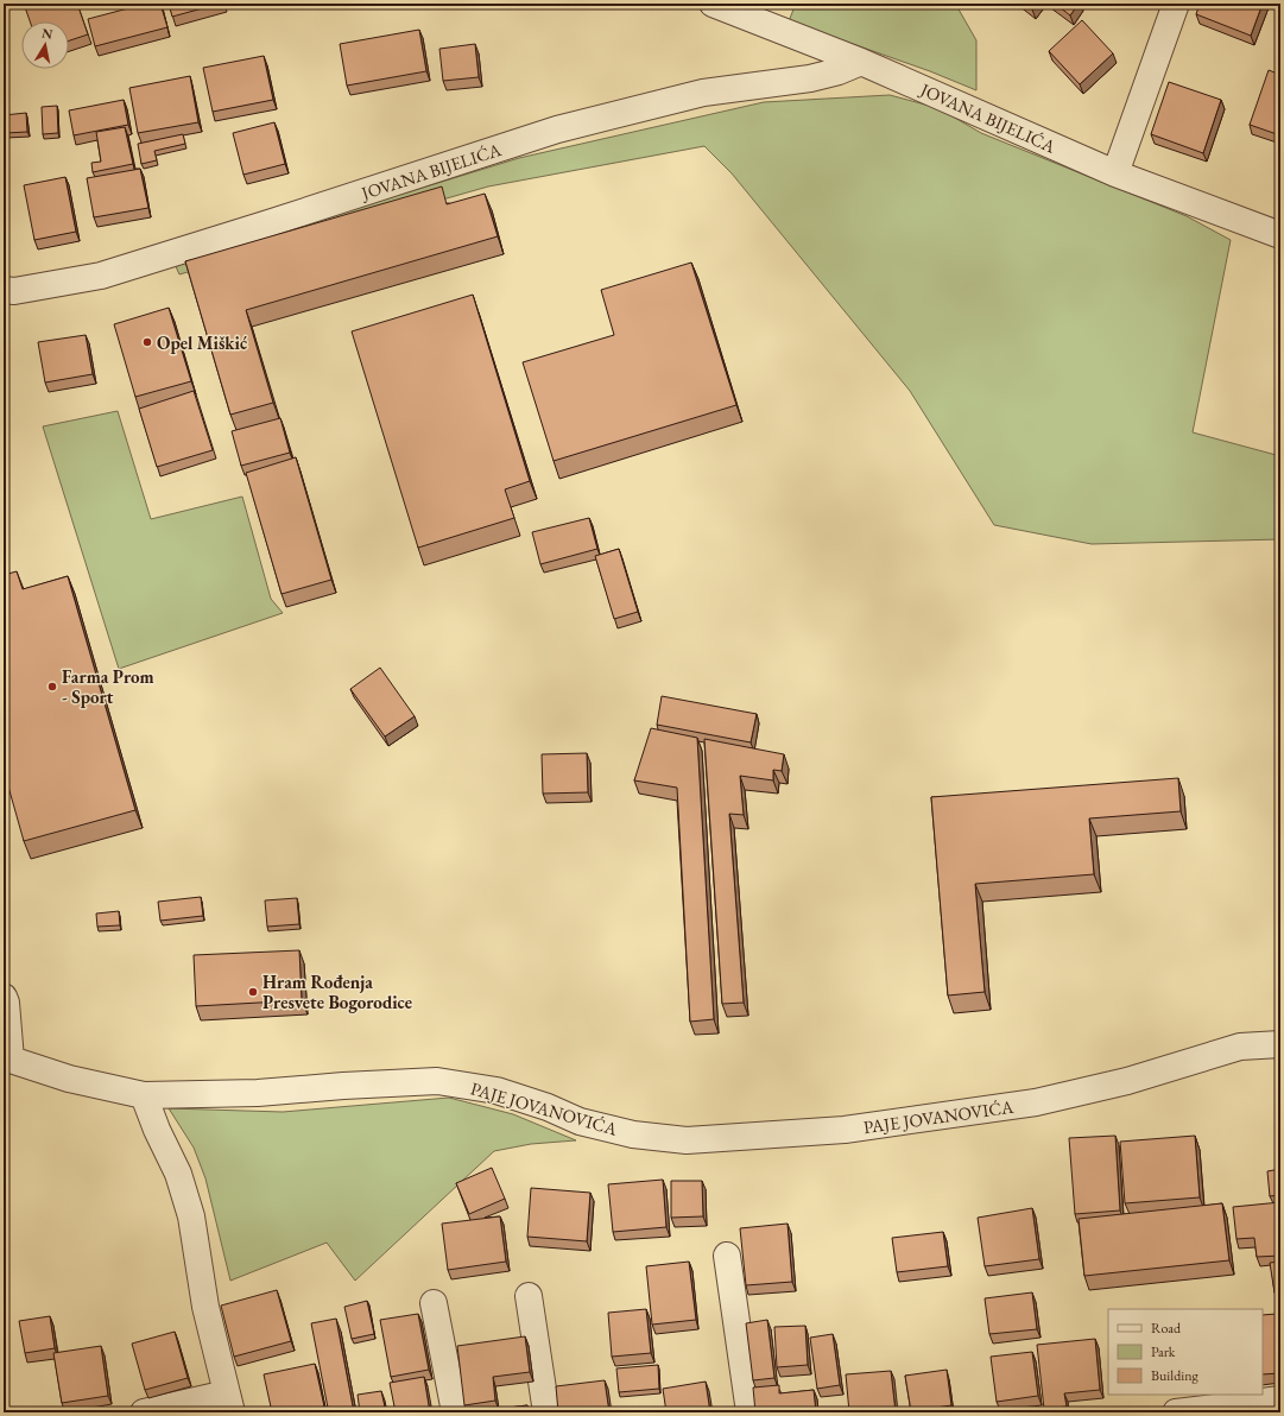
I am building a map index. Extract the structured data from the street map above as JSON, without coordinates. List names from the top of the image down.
{
  "streets": {
    "street": ["JOVANA BIJELIĆA", "PAJE JOVANOVIĆA"]
  },
  "places": ["Opel Miškić", "Farma Prom - Sport", "Hram Rođenja Presvete Bogorodice"],
  "legend": ["Road", "Park", "Building"],
  "north": "top"
}
